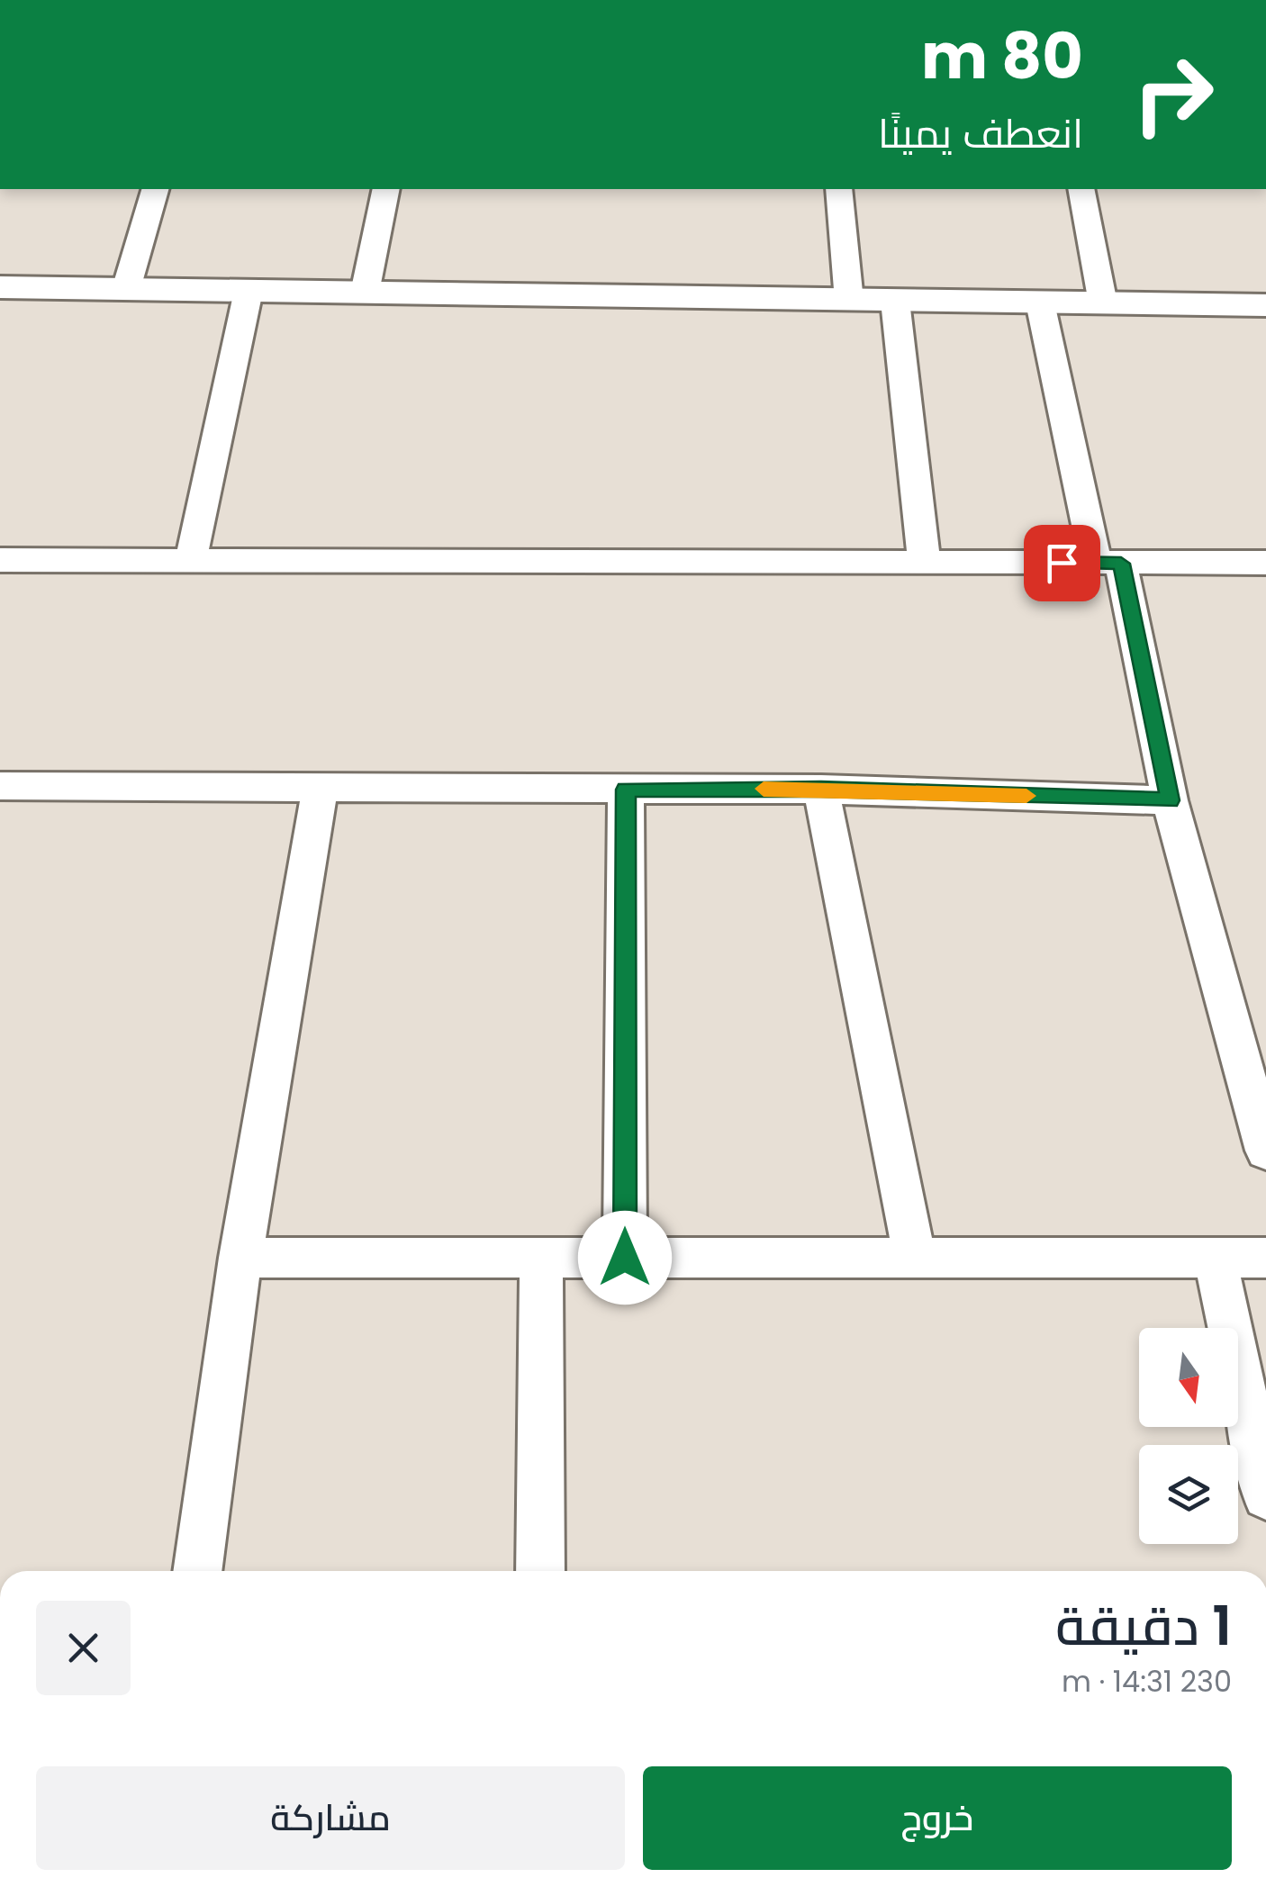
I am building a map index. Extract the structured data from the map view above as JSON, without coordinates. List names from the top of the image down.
{
  "north": "bottom",
  "page": {
    "turn": ["80 m", "انعطف يمينًا"],
    "heading": ["1 دقيقة", "230 m · 14:31"],
    "buttons": ["خروج", "مشاركة"]
  }
}
